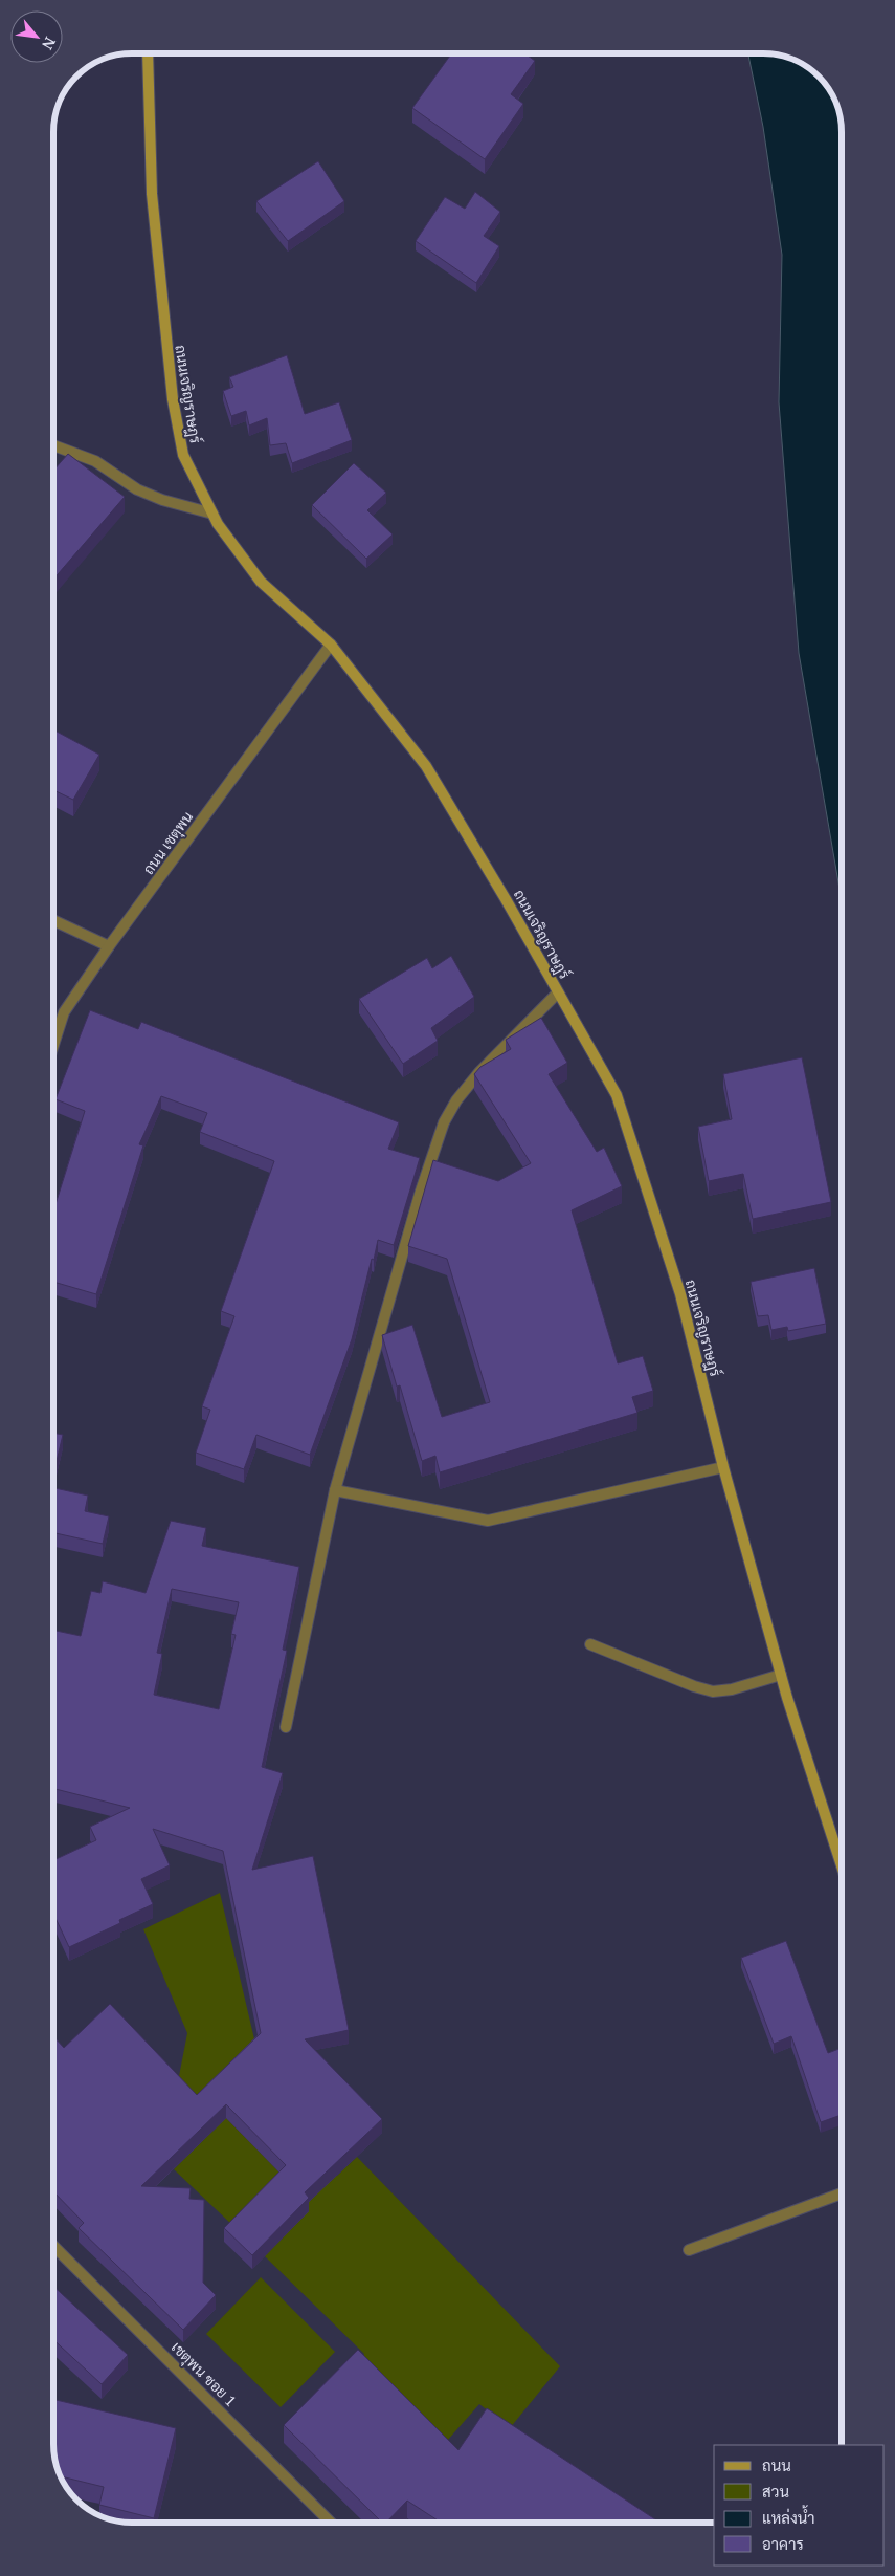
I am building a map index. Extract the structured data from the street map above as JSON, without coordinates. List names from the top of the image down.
{
  "streets": {
    "main road": ["ถนนเจริญราษฎร์"],
    "street": ["ถนน เชตุพน", "เชตุพน ซอย 1"]
  },
  "crossings": [
    ["ถนนเจริญราษฎร์", "ถนน เชตุพน"]
  ],
  "legend": [
    "ถนน",
    "สวน",
    "แหล่งน้ำ",
    "อาคาร"
  ],
  "north": "bottom right"
}
